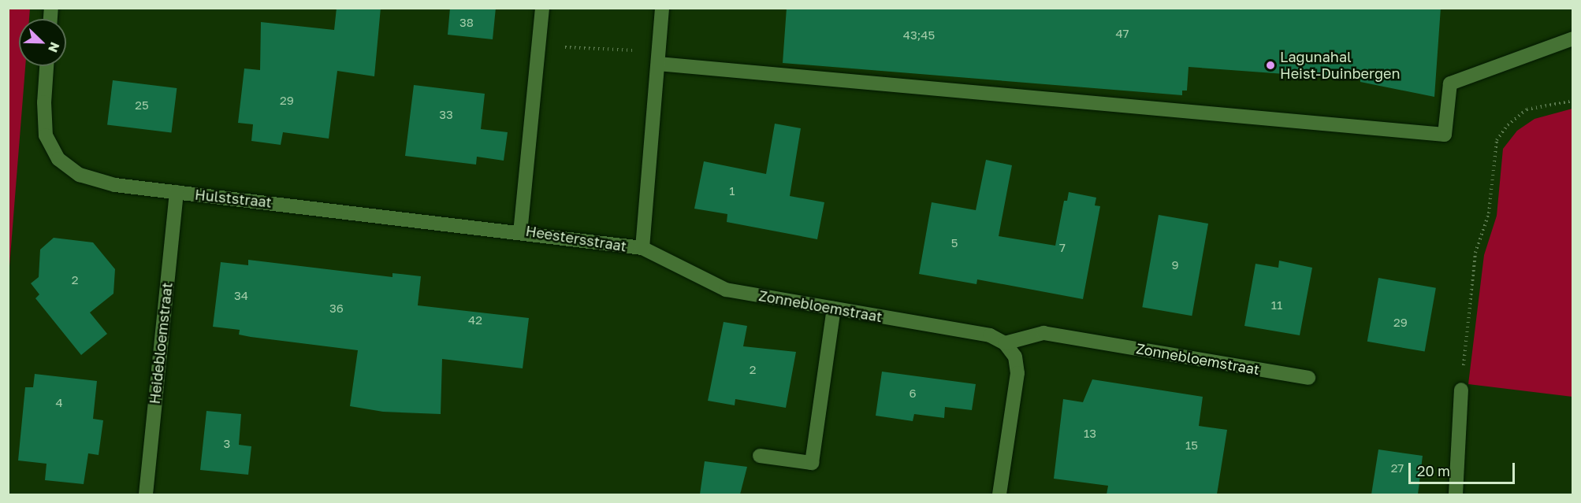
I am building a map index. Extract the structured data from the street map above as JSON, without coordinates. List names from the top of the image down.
{
  "streets": {
    "street": [
      "Hulststraat",
      "Heestersstraat",
      "Zonnebloemstraat",
      "Heidebloemstraat"
    ]
  },
  "crossings": [
    ["Hulststraat", "Heestersstraat"],
    ["Hulststraat", "Heidebloemstraat"],
    ["Heestersstraat", "Zonnebloemstraat"]
  ],
  "places": ["Lagunahal Heist-Duinbergen"],
  "house_numbers": [
    "38",
    "47",
    "43;45",
    "29",
    "25",
    "33",
    "1",
    "5",
    "7",
    "9",
    "2",
    "34",
    "11",
    "36",
    "42",
    "29",
    "2",
    "6",
    "4",
    "13",
    "3",
    "15",
    "27"
  ],
  "scale_bar": "20 m",
  "north": "bottom right"
}
